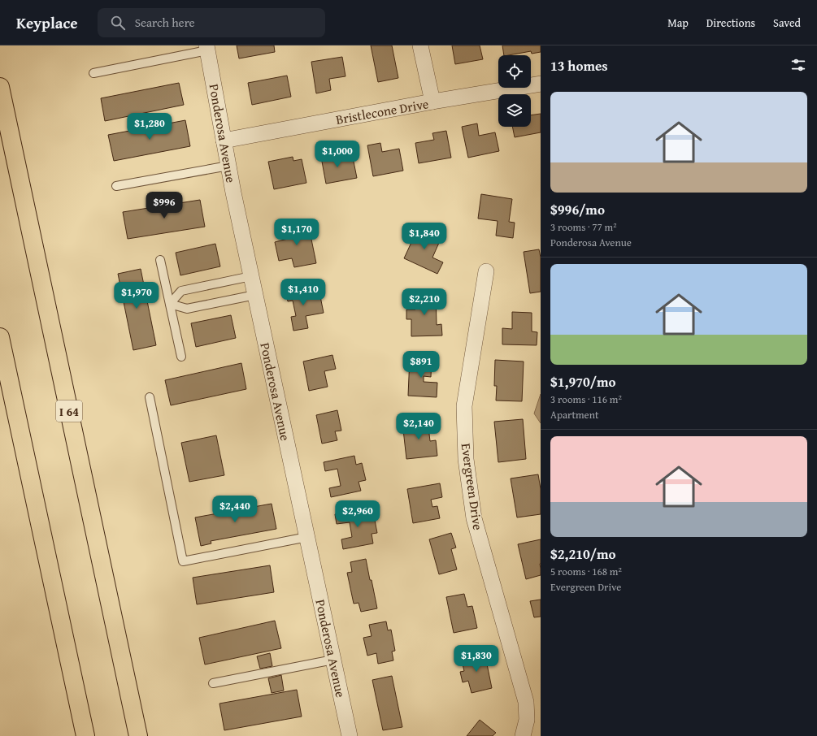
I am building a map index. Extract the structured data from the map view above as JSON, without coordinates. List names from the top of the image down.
{
  "streets": {
    "highway": ["I 64"],
    "street": ["Bristlecone Drive", "Ponderosa Avenue", "Evergreen Drive"]
  },
  "crossings": [
    ["Bristlecone Drive", "Ponderosa Avenue"]
  ],
  "page": {
    "header": "Keyplace",
    "search": "Search here",
    "nav": ["Map", "Directions", "Saved"],
    "heading": "13 homes",
    "list": [
      {
        "name": "$996/mo",
        "note": "3 rooms · 77 m² · Ponderosa Avenue"
      },
      {
        "name": "$1,970/mo",
        "note": "3 rooms · 116 m² · Apartment"
      },
      {
        "name": "$2,210/mo",
        "note": "5 rooms · 168 m² · Evergreen Drive"
      }
    ],
    "price": [
      "$1,280",
      "$1,000",
      "$996",
      "$1,170",
      "$1,840",
      "$1,410",
      "$1,970",
      "$2,210",
      "$891",
      "$2,140",
      "$2,440",
      "$2,960",
      "$1,830"
    ]
  }
}
